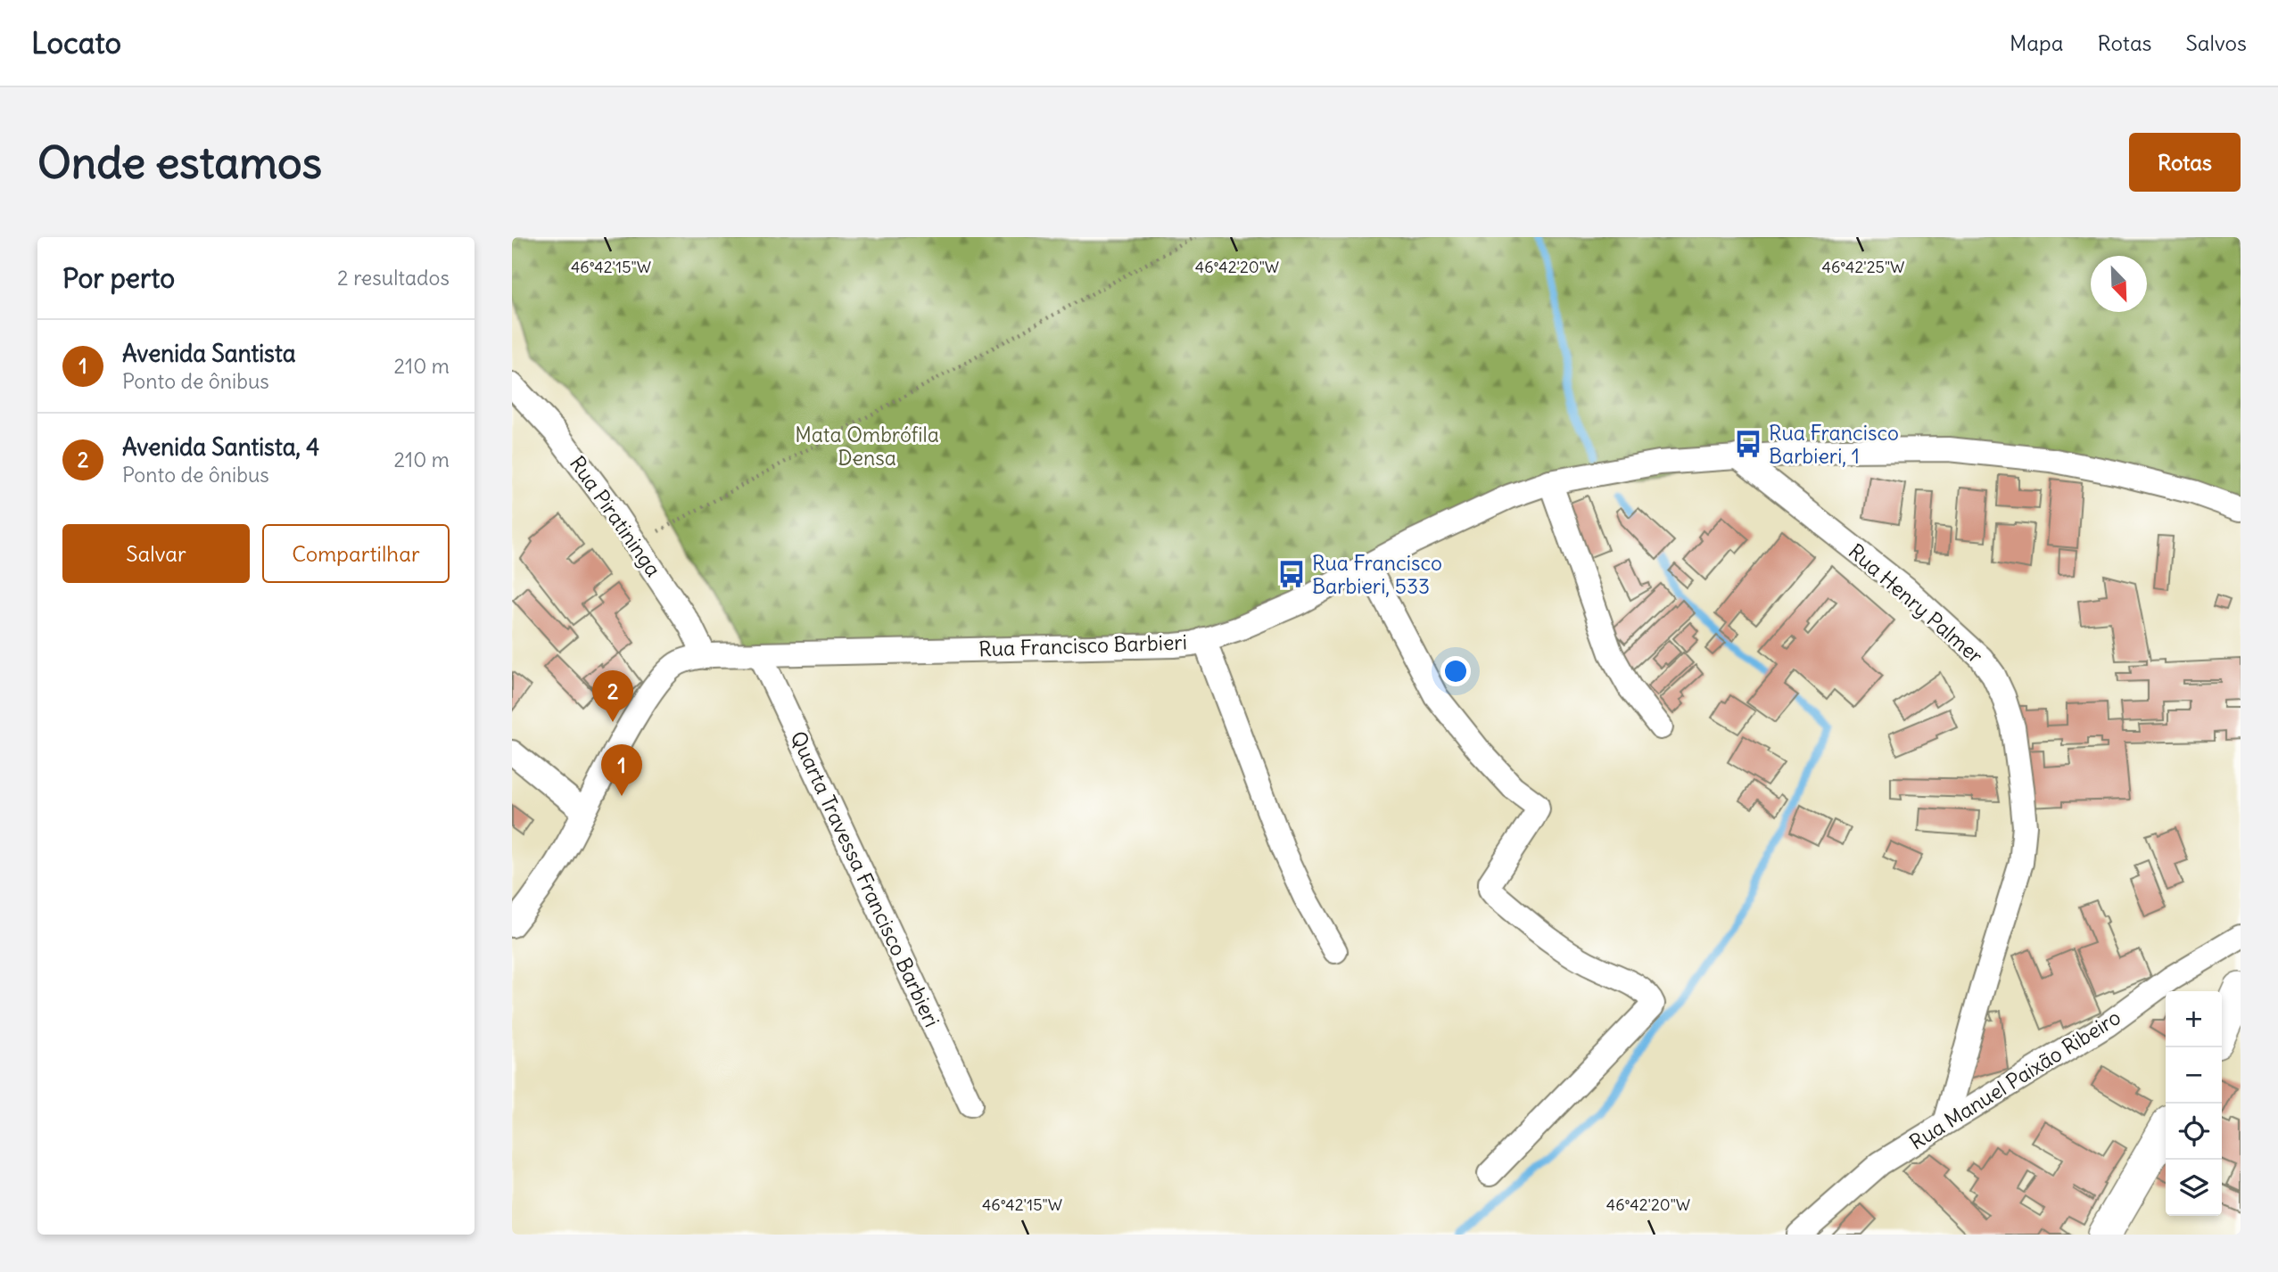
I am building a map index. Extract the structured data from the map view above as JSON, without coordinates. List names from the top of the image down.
{
  "streets": {
    "street": [
      "Rua Piratininga",
      "Rua Henry Palmer",
      "Rua Francisco Barbieri",
      "Quarta Travessa Francisco Barbieri",
      "Rua Manuel Paixão Ribeiro"
    ]
  },
  "crossings": [
    ["Rua Piratininga", "Rua Francisco Barbieri"],
    ["Rua Henry Palmer", "Rua Francisco Barbieri"],
    ["Rua Henry Palmer", "Rua Manuel Paixão Ribeiro"],
    ["Rua Francisco Barbieri", "Quarta Travessa Francisco Barbieri"]
  ],
  "parks": ["Mata Ombrófila Densa"],
  "places": {
    "bus stop": ["Rua Francisco Barbieri, 1", "Rua Francisco Barbieri, 533"]
  },
  "north": "bottom right",
  "page": {
    "header": "Locato",
    "nav": ["Mapa", "Rotas", "Salvos"],
    "buttons": [
      "Rotas",
      ["Salvar", "Compartilhar"]
    ],
    "title": "Onde estamos",
    "heading": ["Por perto", "2 resultados"],
    "list": [
      {
        "mark": "1",
        "name": "Avenida Santista",
        "note": "Ponto de ônibus",
        "value": "210 m"
      },
      {
        "mark": "2",
        "name": "Avenida Santista, 4",
        "note": "Ponto de ônibus",
        "value": "210 m"
      }
    ],
    "pins": ["2", "1"],
    "map_buttons": ["+", "−"]
  },
  "coordinates": ["46°42'15\"W", "46°42'20\"W", "46°42'25\"W"]
}
